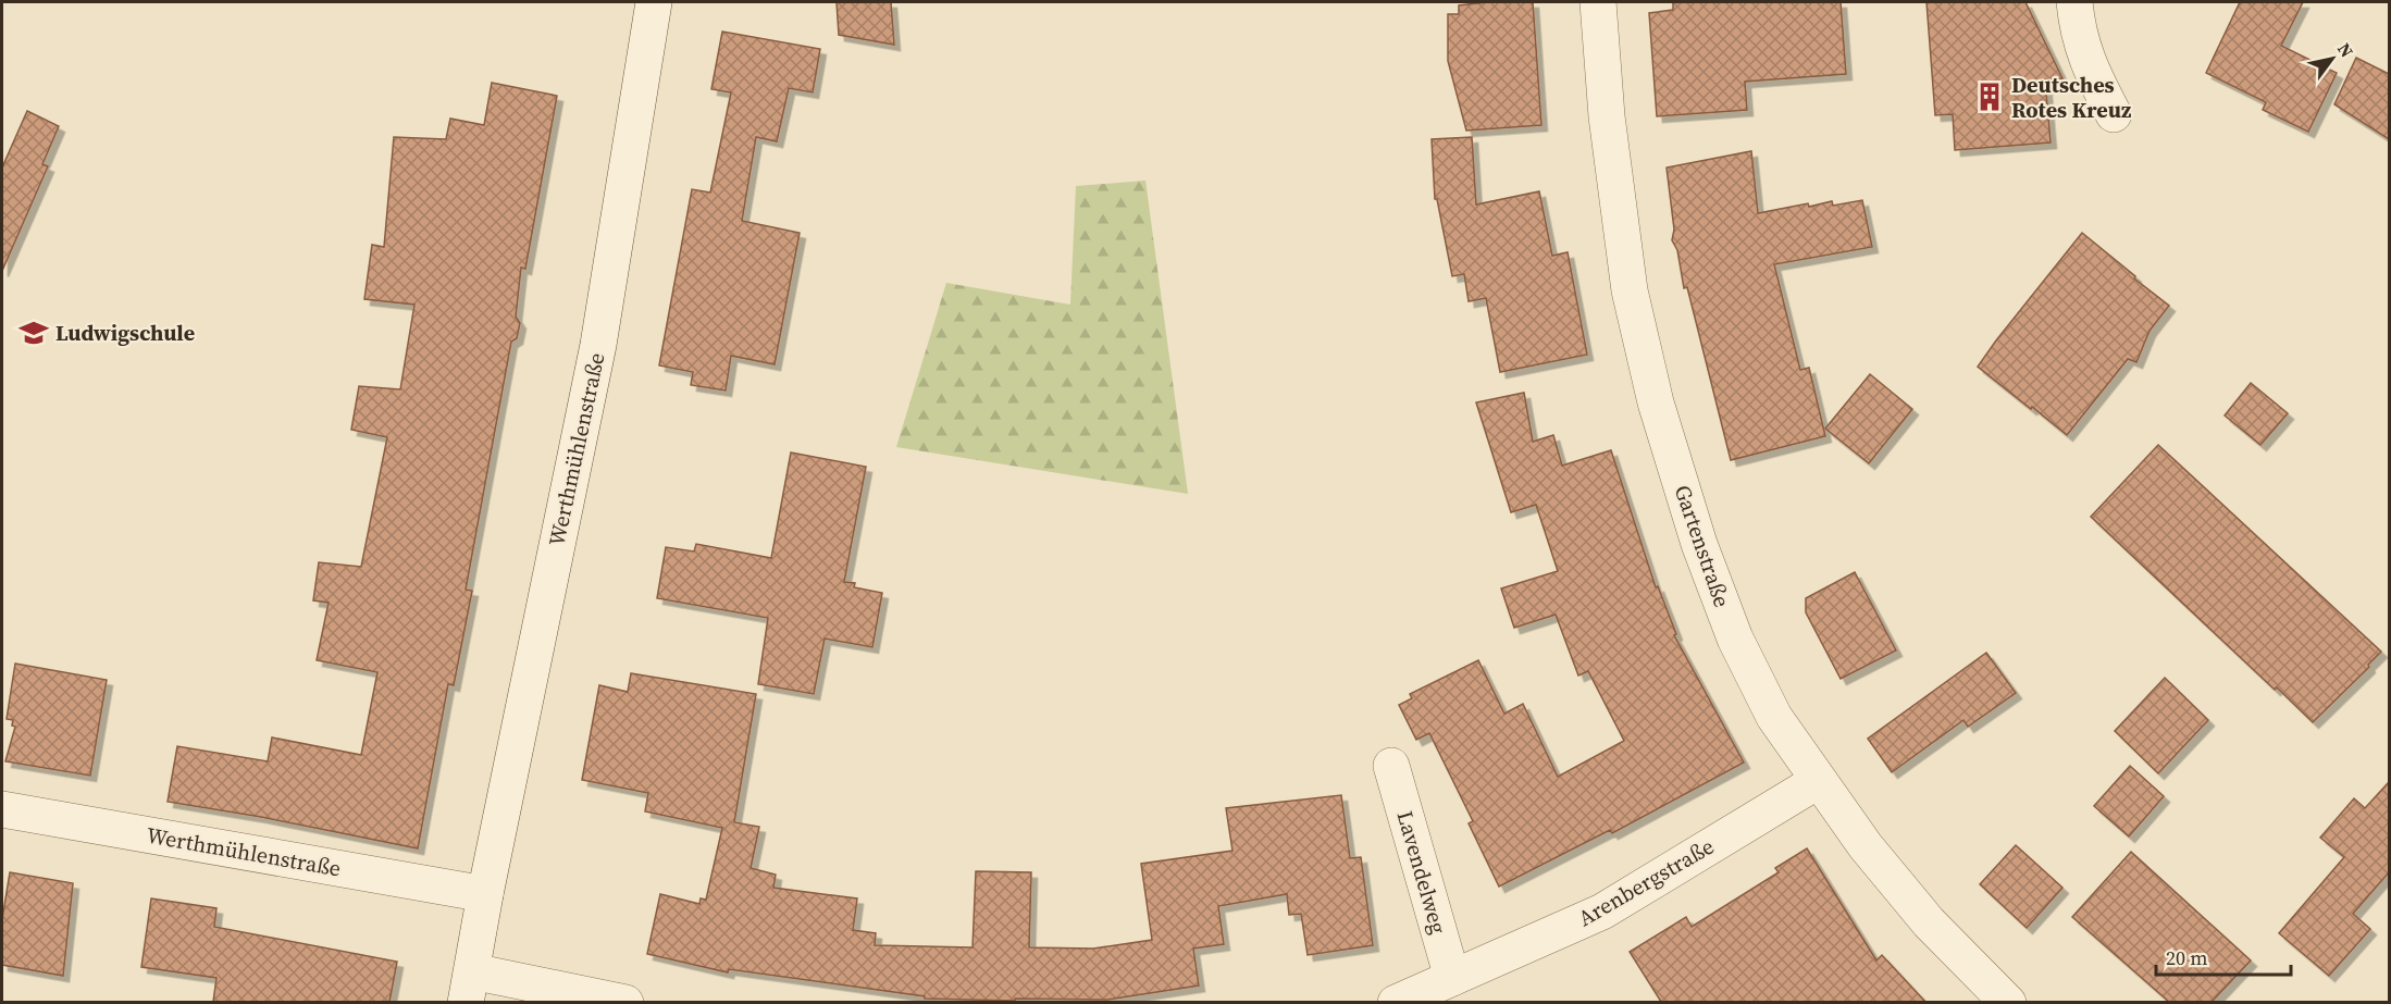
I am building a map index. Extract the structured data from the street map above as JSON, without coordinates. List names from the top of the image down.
{
  "streets": {
    "street": [
      "Werthmühlenstraße",
      "Gartenstraße",
      "Lavendelweg",
      "Arenbergstraße"
    ]
  },
  "crossings": [
    ["Gartenstraße", "Arenbergstraße"],
    ["Lavendelweg", "Arenbergstraße"]
  ],
  "places": {
    "building": ["Deutsches Rotes Kreuz"],
    "school or university": ["Ludwigschule"]
  },
  "scale_bar": "20 m",
  "north": "top right"
}
